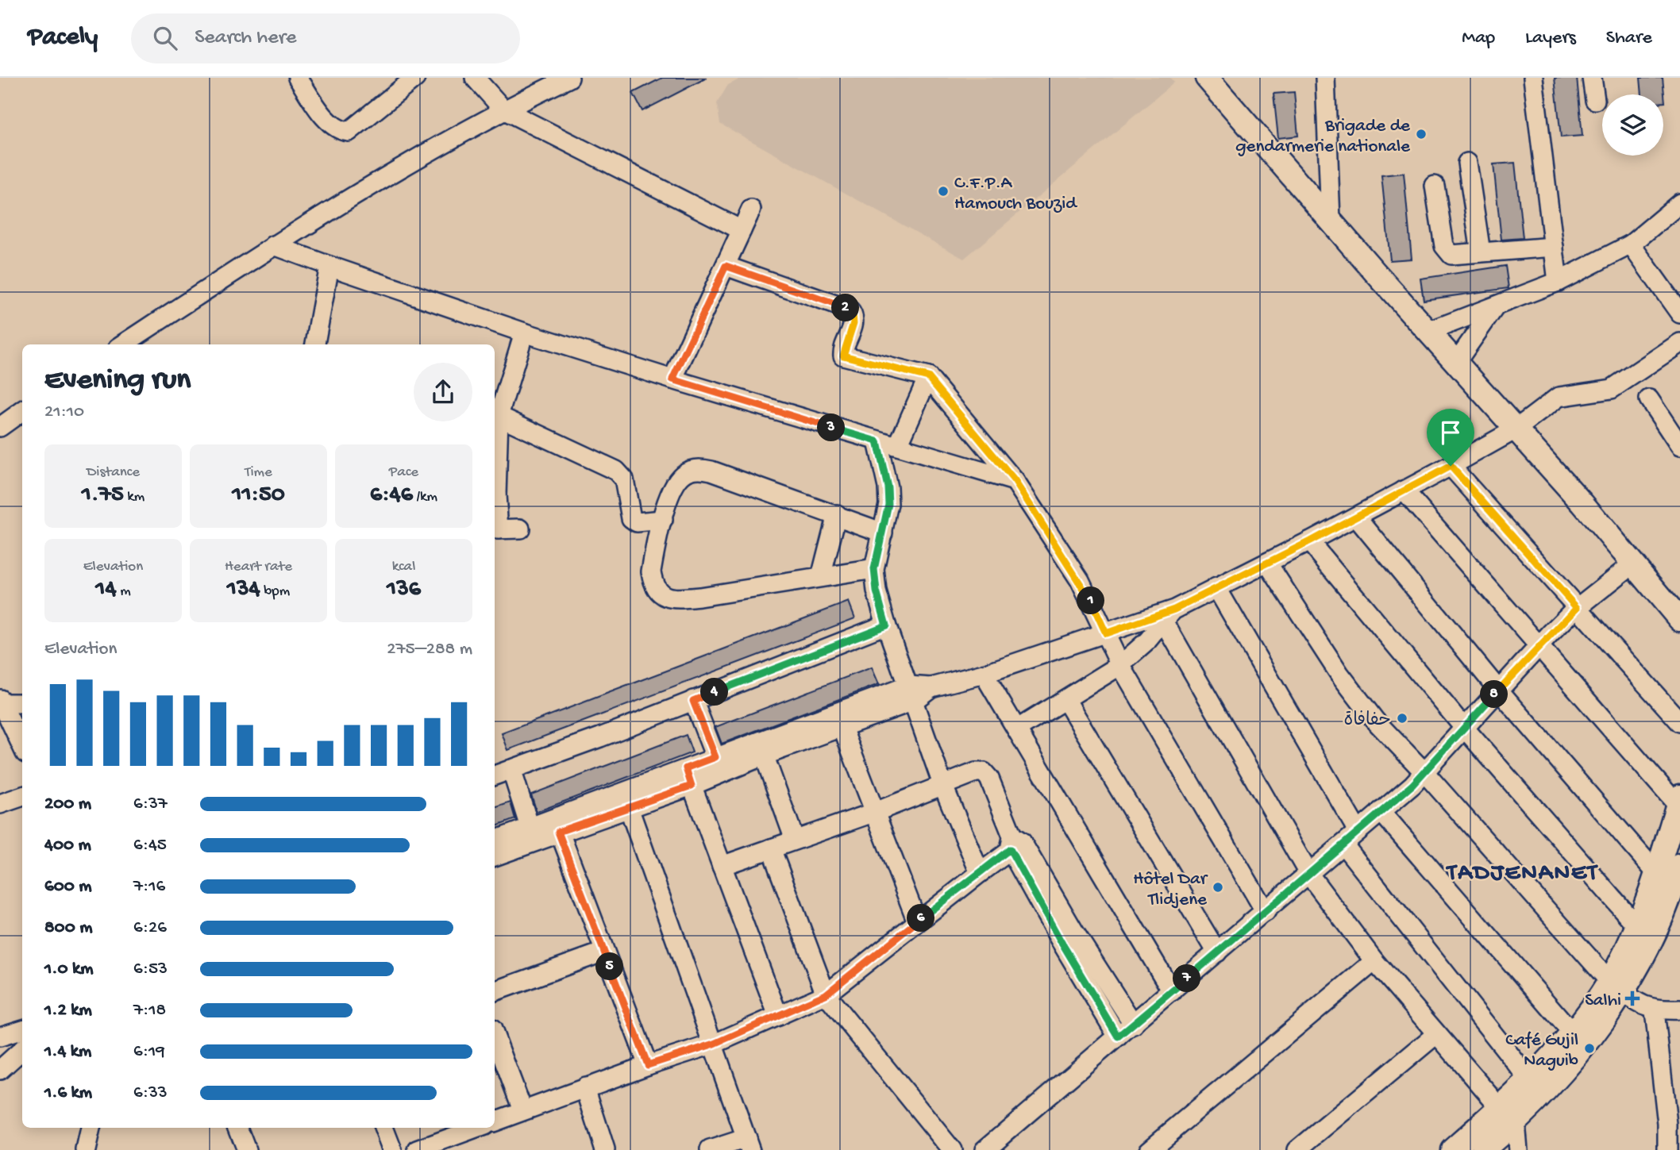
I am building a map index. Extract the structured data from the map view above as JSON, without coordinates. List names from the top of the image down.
{
  "districts": ["TADJENANET"],
  "places": {
    "other": [
      "Brigade de gendarmerie nationale",
      "C.F.P.A Hamouch Bouzid",
      "حفافاة",
      "Hôtel Dar Tlidjene",
      "Café Gujil Naguib"
    ],
    "health": ["Salhi"]
  },
  "page": {
    "header": "Pacely",
    "search": "Search here",
    "nav": ["Map", "Layers", "Share"],
    "pins": [
      "2",
      "3",
      "1",
      "4",
      "8",
      "6",
      "5",
      "7"
    ],
    "heading": ["Evening run", "21:10"],
    "stats": [
      ["Distance", "1.75 km"],
      ["Time", "11:50"],
      ["Pace", "6:46 /km"],
      ["Elevation", "14 m"],
      ["Heart rate", "134 bpm"],
      ["kcal", "136"]
    ],
    "chart": ["Elevation", "275–288 m"],
    "list": [
      {
        "name": "200 m",
        "note": "6:37"
      },
      {
        "name": "400 m",
        "note": "6:45"
      },
      {
        "name": "600 m",
        "note": "7:16"
      },
      {
        "name": "800 m",
        "note": "6:26"
      },
      {
        "name": "1.0 km",
        "note": "6:53"
      },
      {
        "name": "1.2 km",
        "note": "7:18"
      },
      {
        "name": "1.4 km",
        "note": "6:19"
      },
      {
        "name": "1.6 km",
        "note": "6:33"
      }
    ]
  }
}
